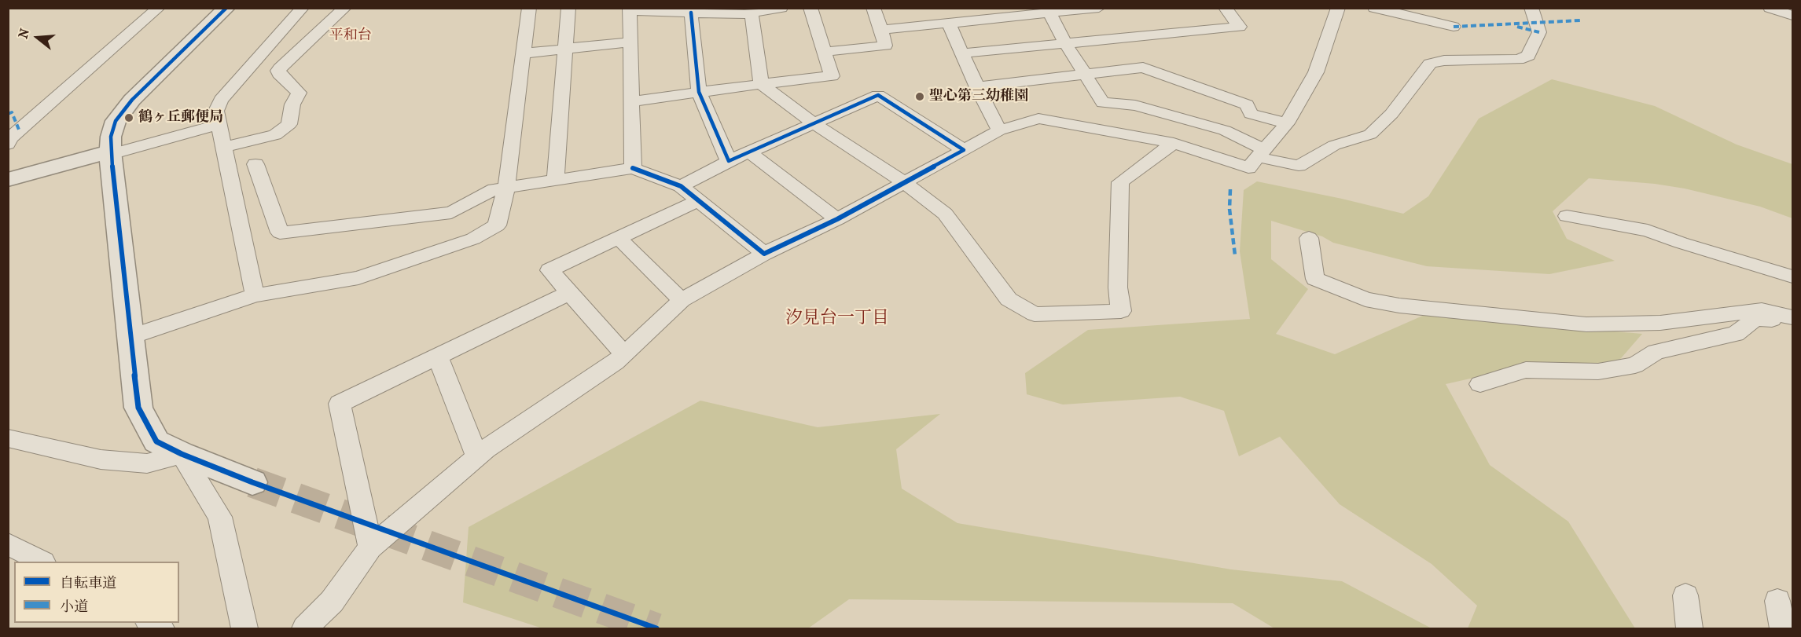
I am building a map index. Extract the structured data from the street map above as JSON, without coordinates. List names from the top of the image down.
{
  "districts": ["平和台", "汐見台一丁目"],
  "places": ["聖心第三幼稚園", "鶴ヶ丘郵便局"],
  "legend": ["自転車道", "小道"],
  "north": "left"
}
